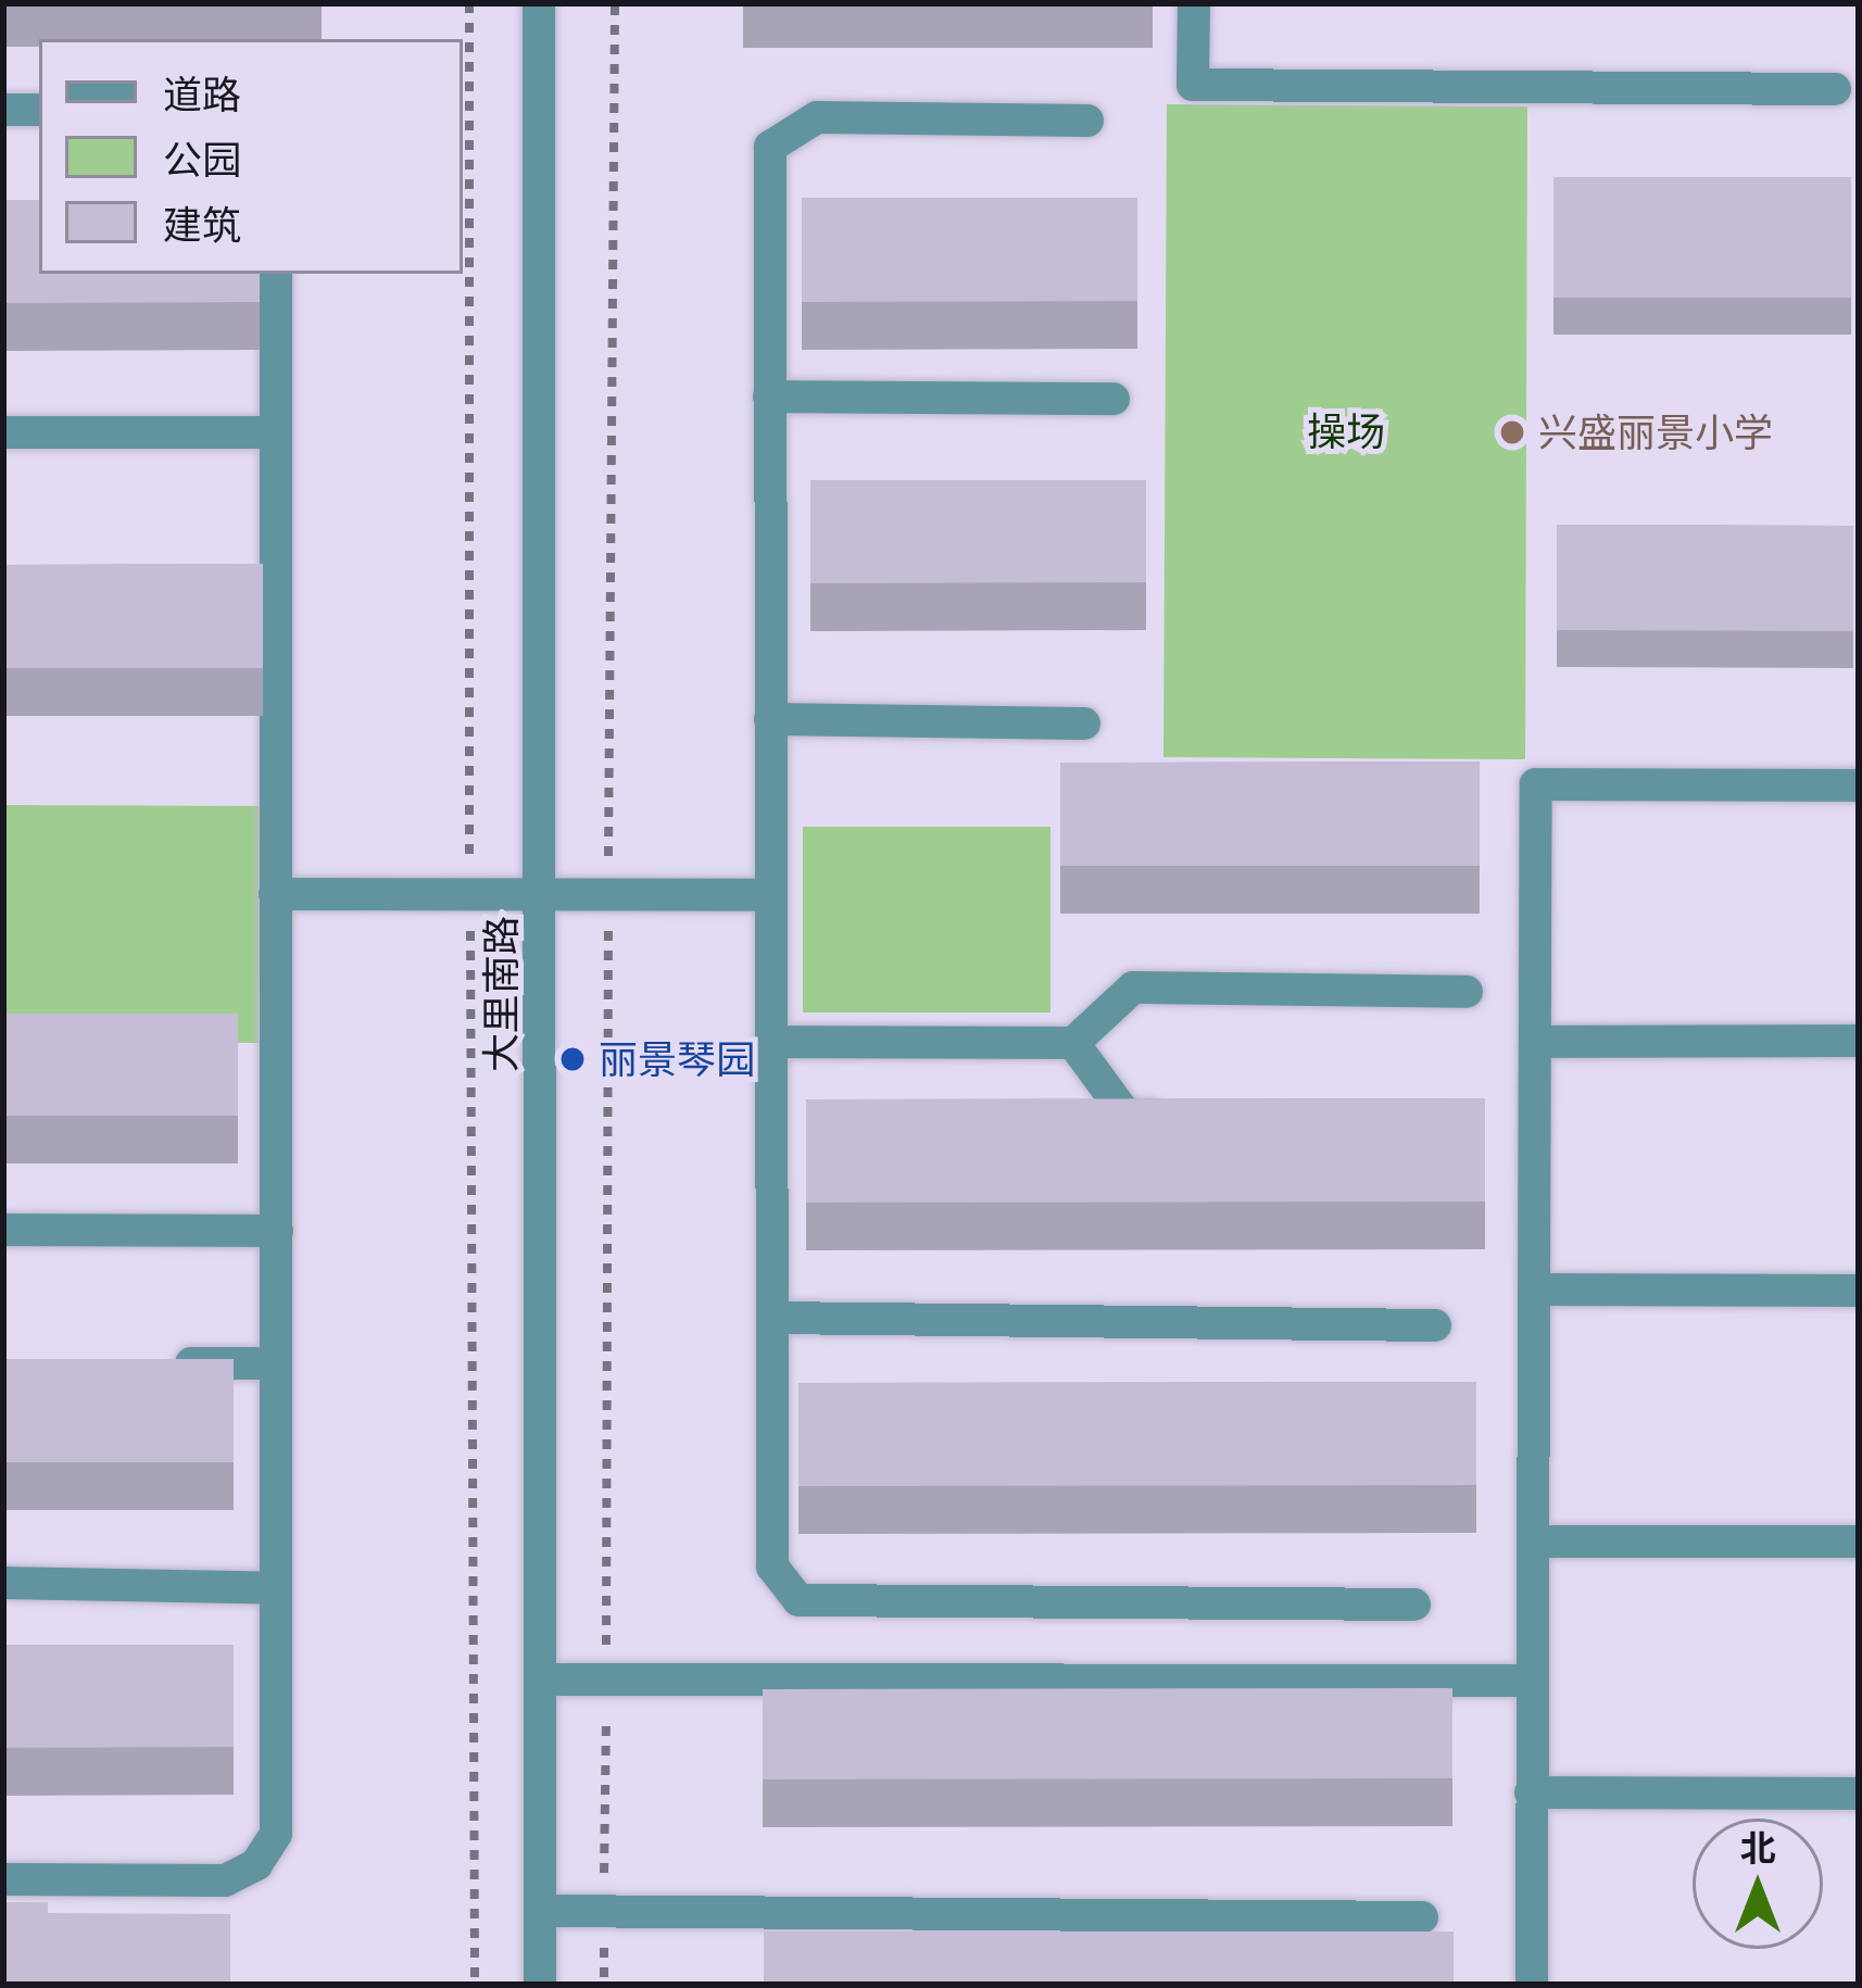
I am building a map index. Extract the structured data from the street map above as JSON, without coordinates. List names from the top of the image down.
{
  "streets": {
    "street": ["大里南路"]
  },
  "parks": ["操场"],
  "places": ["兴盛丽景小学", "丽景琴园"],
  "legend": ["道路", "公园", "建筑"],
  "north": "top"
}
